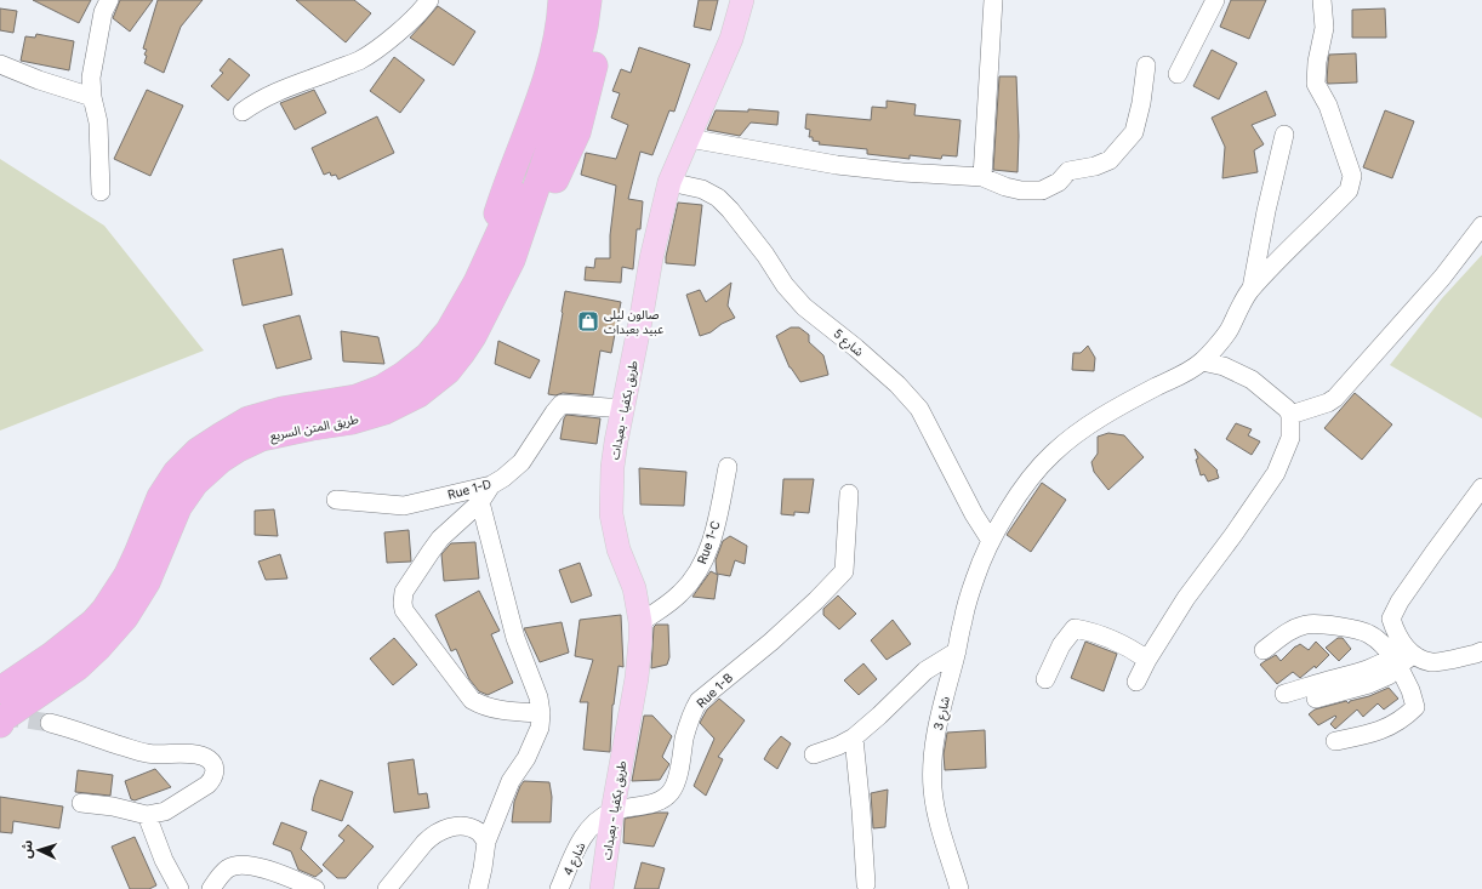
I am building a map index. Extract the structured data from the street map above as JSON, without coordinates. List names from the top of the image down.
{
  "streets": {
    "highway": ["طريق المتن السريع"],
    "main road": ["طريق بكفيا - بعبدات"],
    "street": [
      "شارع 5",
      "Rue 1-D",
      "Rue 1-C",
      "Rue 1-B",
      "شارع 3",
      "شارع 4"
    ]
  },
  "crossings": [
    ["شارع 5", "طريق بكفيا - بعبدات"],
    ["شارع 5", "شارع 3"],
    ["طريق بكفيا - بعبدات", "Rue 1-D"],
    ["طريق بكفيا - بعبدات", "Rue 1-C"],
    ["طريق بكفيا - بعبدات", "Rue 1-B"],
    ["طريق بكفيا - بعبدات", "شارع 4"],
    ["Rue 1-B", "شارع 4"]
  ],
  "places": {
    "shop": ["صالون ليلى عبيد بعبدات"]
  },
  "north": "left"
}
